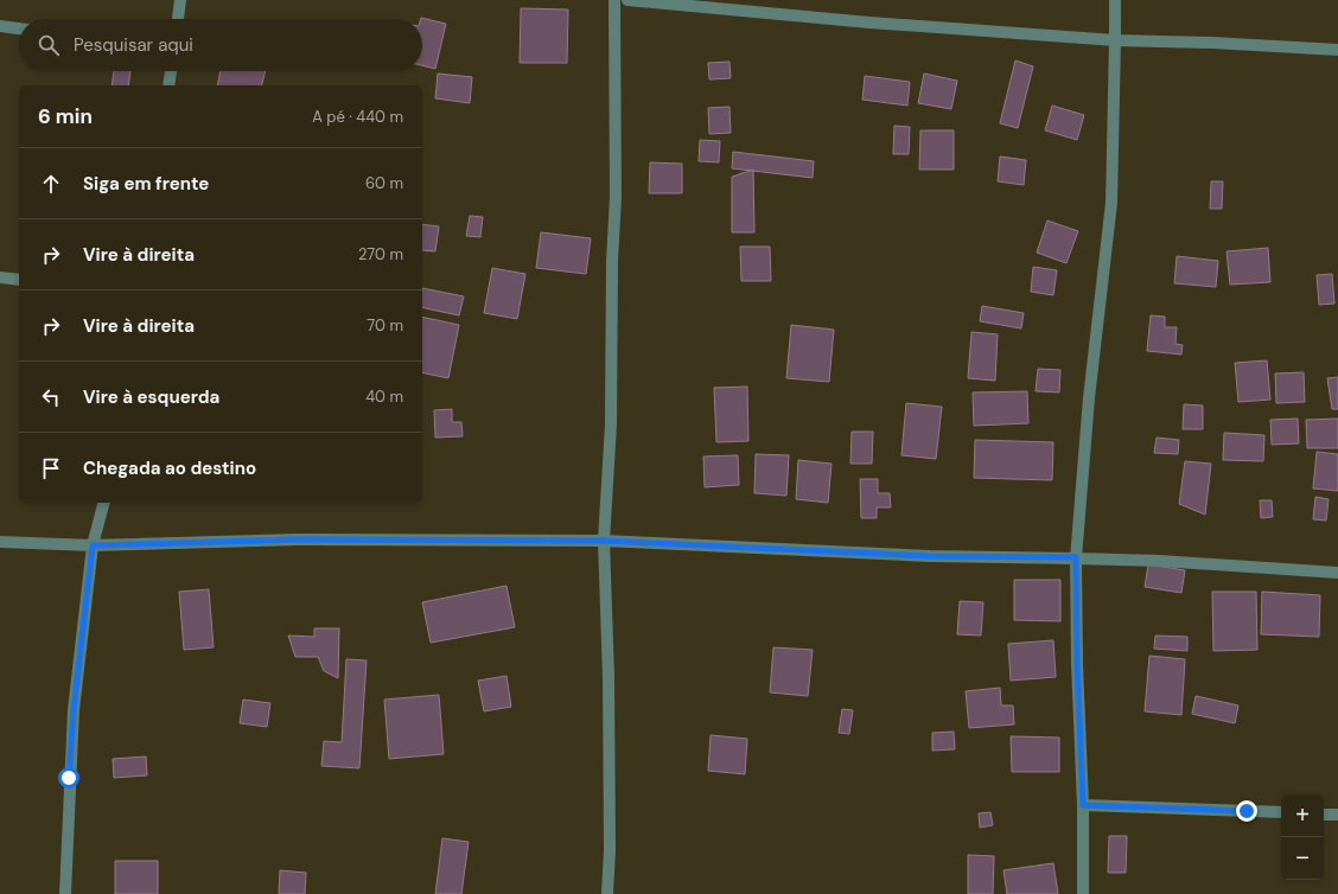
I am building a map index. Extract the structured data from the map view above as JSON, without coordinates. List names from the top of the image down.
{
  "page": {
    "search": "Pesquisar aqui",
    "heading": ["6 min", "A pé · 440 m"],
    "list": [
      ["Siga em frente", "60 m"],
      ["Vire à direita", "270 m"],
      ["Vire à direita", "70 m"],
      ["Vire à esquerda", "40 m"],
      "Chegada ao destino"
    ],
    "map_buttons": ["+", "−"]
  }
}
